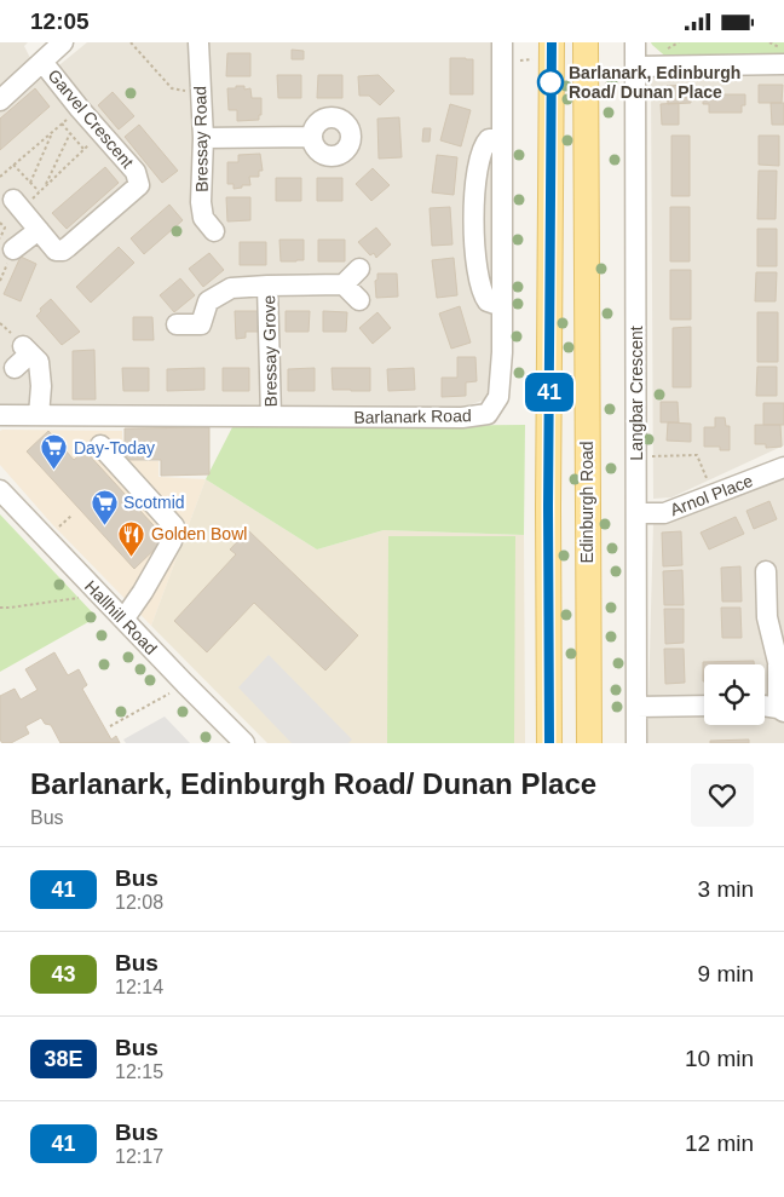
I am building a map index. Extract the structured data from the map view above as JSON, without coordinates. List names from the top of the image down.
{
  "streets": {
    "main road": ["Edinburgh Road"],
    "street": [
      "Garvel Crescent",
      "Bressay Road",
      "Bressay Grove",
      "Langbar Crescent",
      "Barlanark Road",
      "Arnol Place",
      "Hallhill Road"
    ]
  },
  "crossings": [
    ["Bressay Grove", "Barlanark Road"],
    ["Langbar Crescent", "Arnol Place"]
  ],
  "places": {
    "other": ["Barlanark, Edinburgh Road/ Dunan Place"],
    "supermarket": ["Day-Today", "Scotmid"],
    "restaurant": ["Golden Bowl"]
  },
  "lines": ["bus line 41"],
  "page": {
    "status": "12:05",
    "on_map": "41",
    "heading": ["Barlanark, Edinburgh Road/ Dunan Place", "Bus"],
    "list": [
      {
        "mark": "41",
        "name": "Bus",
        "note": "12:08",
        "value": "3 min"
      },
      {
        "mark": "43",
        "name": "Bus",
        "note": "12:14",
        "value": "9 min"
      },
      {
        "mark": "38E",
        "name": "Bus",
        "note": "12:15",
        "value": "10 min"
      },
      {
        "mark": "41",
        "name": "Bus",
        "note": "12:17",
        "value": "12 min"
      }
    ]
  }
}
